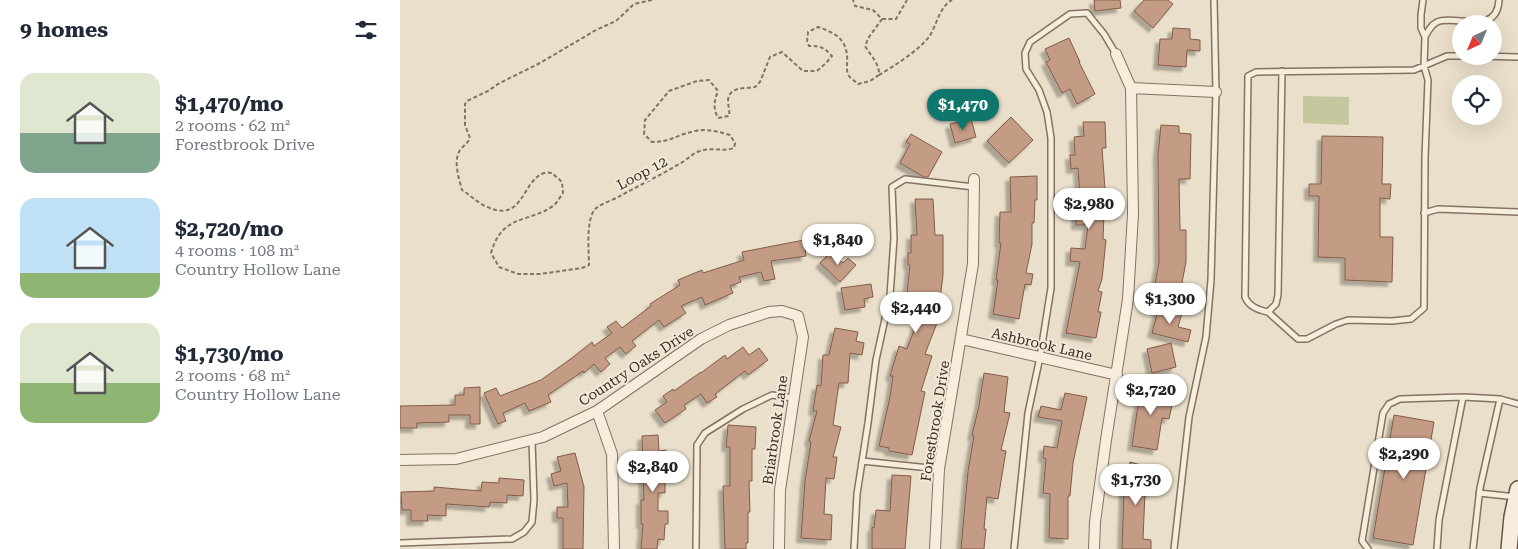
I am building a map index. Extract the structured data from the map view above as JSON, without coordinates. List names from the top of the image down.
{
  "streets": {
    "street": [
      "Ashbrook Lane",
      "Country Oaks Drive",
      "Forestbrook Drive",
      "Briarbrook Lane"
    ],
    "path": ["Loop 12"]
  },
  "crossings": [
    ["Ashbrook Lane", "Forestbrook Drive"],
    ["Country Oaks Drive", "Briarbrook Lane"]
  ],
  "north": "bottom left",
  "page": {
    "heading": "9 homes",
    "list": [
      {
        "name": "$1,470/mo",
        "note": "2 rooms · 62 m² · Forestbrook Drive"
      },
      {
        "name": "$2,720/mo",
        "note": "4 rooms · 108 m² · Country Hollow Lane"
      },
      {
        "name": "$1,730/mo",
        "note": "2 rooms · 68 m² · Country Hollow Lane"
      }
    ],
    "price": [
      "$1,470",
      "$2,980",
      "$1,840",
      "$1,300",
      "$2,440",
      "$2,720",
      "$2,290",
      "$2,840",
      "$1,730"
    ]
  }
}
